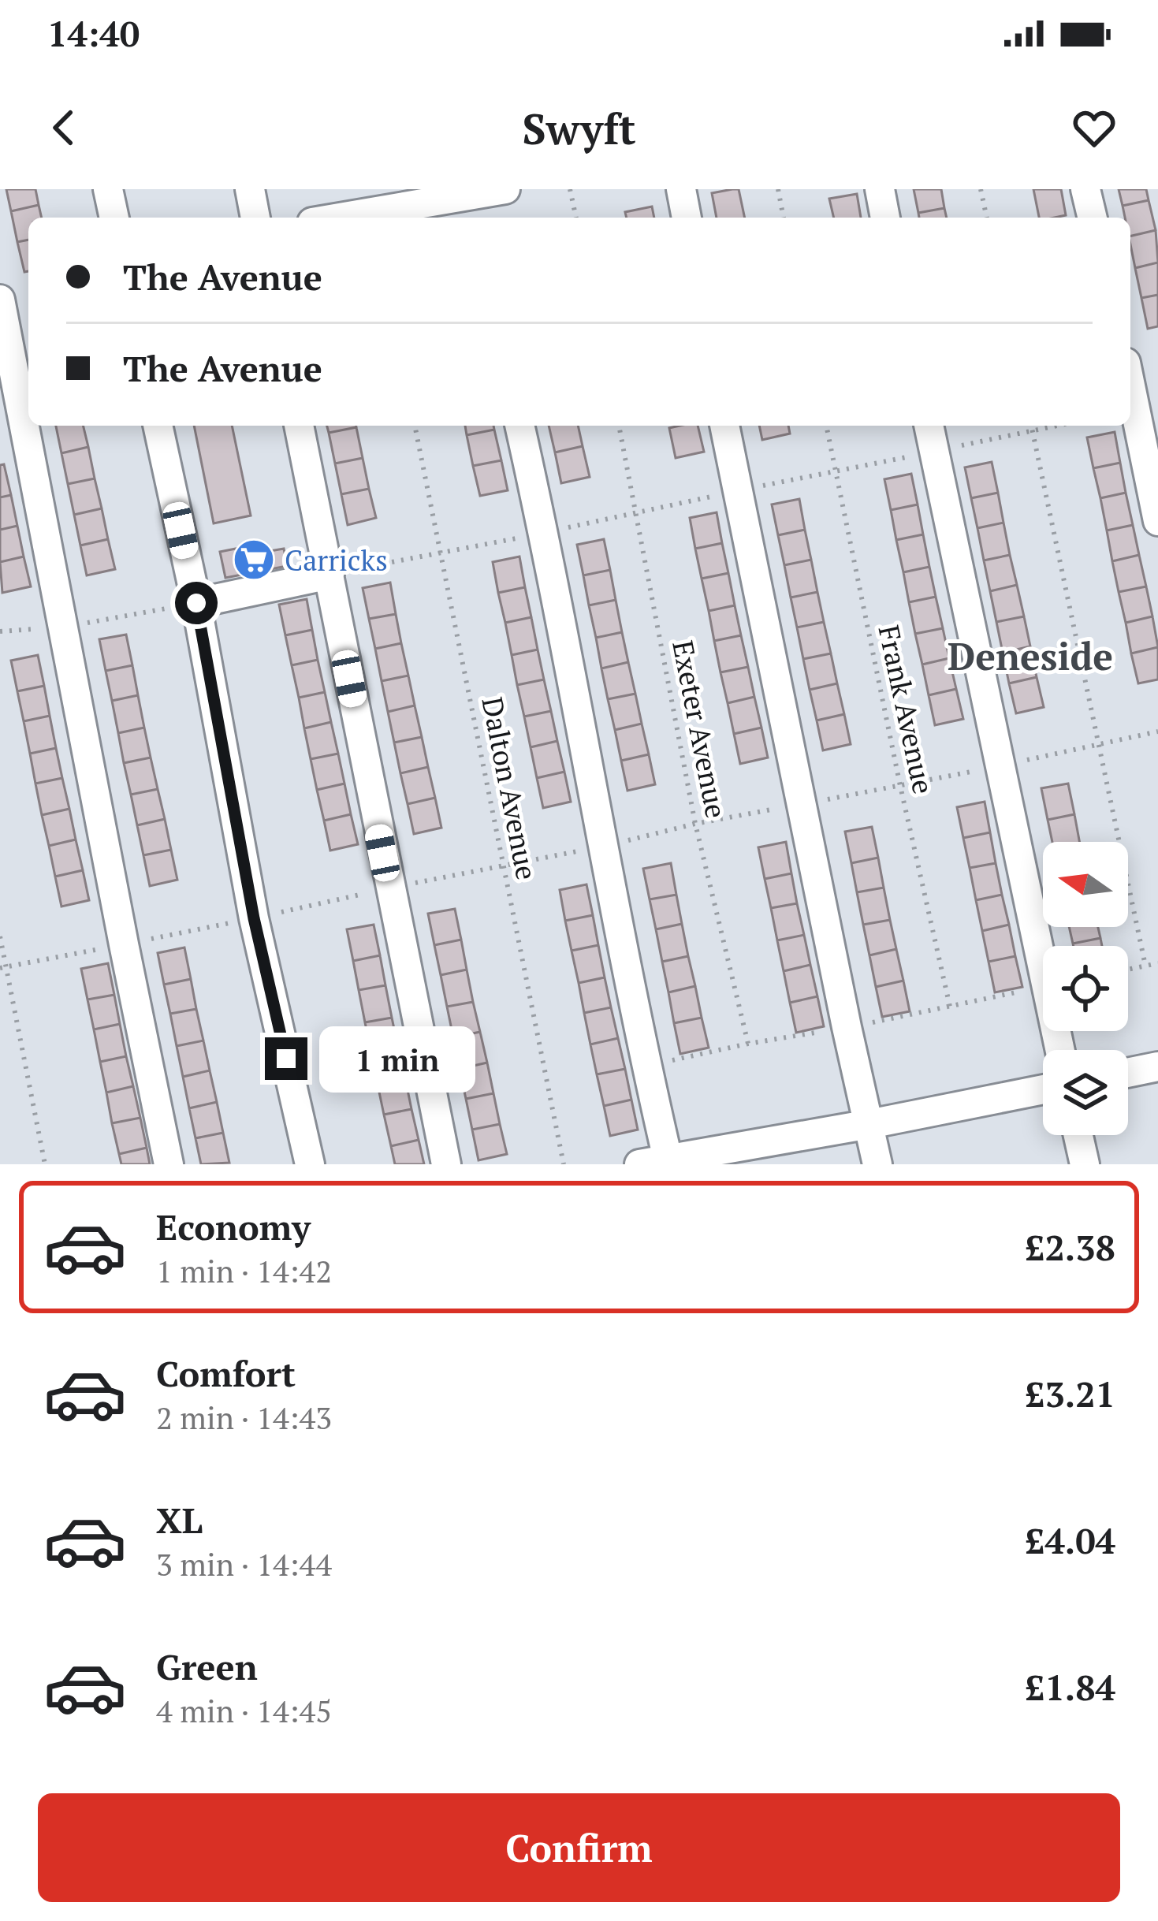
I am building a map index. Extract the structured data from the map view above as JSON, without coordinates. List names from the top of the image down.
{
  "streets": {
    "path": ["Frank Avenue", "Exeter Avenue", "Dalton Avenue"]
  },
  "districts": ["Deneside"],
  "places": {
    "supermarket": ["Carricks"]
  },
  "north": "left",
  "page": {
    "status": "14:40",
    "header": "Swyft",
    "banner": ["The Avenue", "The Avenue"],
    "bubble": "1 min",
    "list": [
      {
        "name": "Economy",
        "note": "1 min · 14:42",
        "value": "£2.38"
      },
      {
        "name": "Comfort",
        "note": "2 min · 14:43",
        "value": "£3.21"
      },
      {
        "name": "XL",
        "note": "3 min · 14:44",
        "value": "£4.04"
      },
      {
        "name": "Green",
        "note": "4 min · 14:45",
        "value": "£1.84"
      }
    ],
    "buttons": "Confirm"
  }
}
